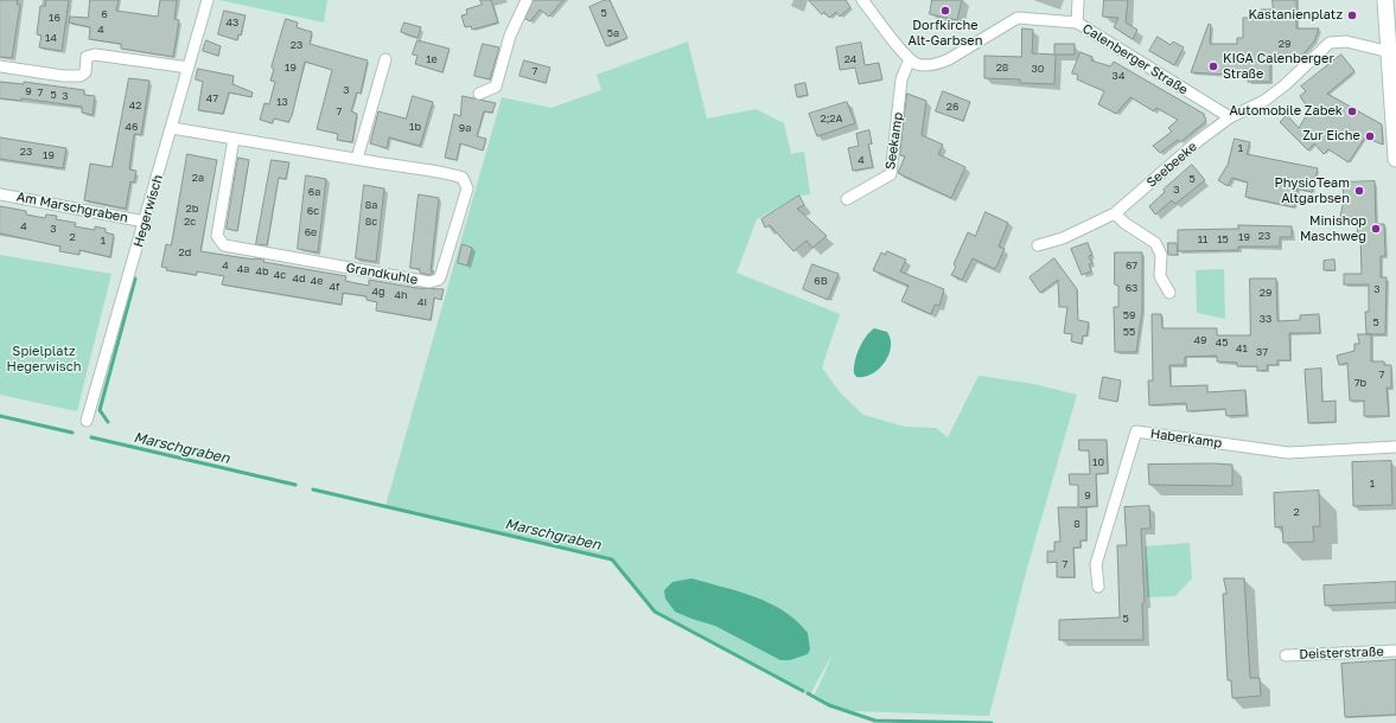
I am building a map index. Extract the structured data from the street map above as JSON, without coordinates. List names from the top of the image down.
{
  "streets": {
    "street": [
      "Calenberger Straße",
      "Seekamp",
      "Seebeeke",
      "Am Marschgraben",
      "Hegerwisch",
      "Grandkuhle",
      "Haberkamp",
      "Deisterstraße"
    ]
  },
  "crossings": [
    ["Calenberger Straße", "Seekamp"],
    ["Calenberger Straße", "Seebeeke"],
    ["Am Marschgraben", "Hegerwisch"],
    ["Hegerwisch", "Grandkuhle"]
  ],
  "water": ["Marschgraben"],
  "parks": ["Spielplatz Hegerwisch"],
  "places": [
    "Dorfkirche Alt-Garbsen",
    "Kastanienplatz",
    "KIGA Calenberger Straße",
    "Automobile Zabek",
    "Zur Eiche",
    "PhysioTeam Altgarbsen",
    "Minishop Maschweg"
  ],
  "house_numbers": [
    "5",
    "6",
    "16",
    "43",
    "4",
    "5a",
    "14",
    "29",
    "23",
    "1e",
    "24",
    "19",
    "28",
    "30",
    "7",
    "34",
    "3",
    "9",
    "7",
    "5",
    "3",
    "47",
    "13",
    "42",
    "26",
    "7",
    "2;2A",
    "46",
    "1b",
    "9a",
    "1",
    "23",
    "19",
    "4",
    "2a",
    "5",
    "3",
    "6a",
    "8a",
    "2b",
    "6c",
    "2c",
    "8c",
    "4",
    "3",
    "6e",
    "23",
    "2",
    "19",
    "11",
    "15",
    "1",
    "2d",
    "4",
    "67",
    "4a",
    "4b",
    "4c",
    "4d",
    "4e",
    "6B",
    "4f",
    "63",
    "3",
    "4g",
    "29",
    "4h",
    "4i",
    "59",
    "33",
    "5",
    "55",
    "49",
    "45",
    "41",
    "37",
    "7",
    "7b",
    "10",
    "1",
    "9",
    "2",
    "8",
    "7",
    "5"
  ]
}
